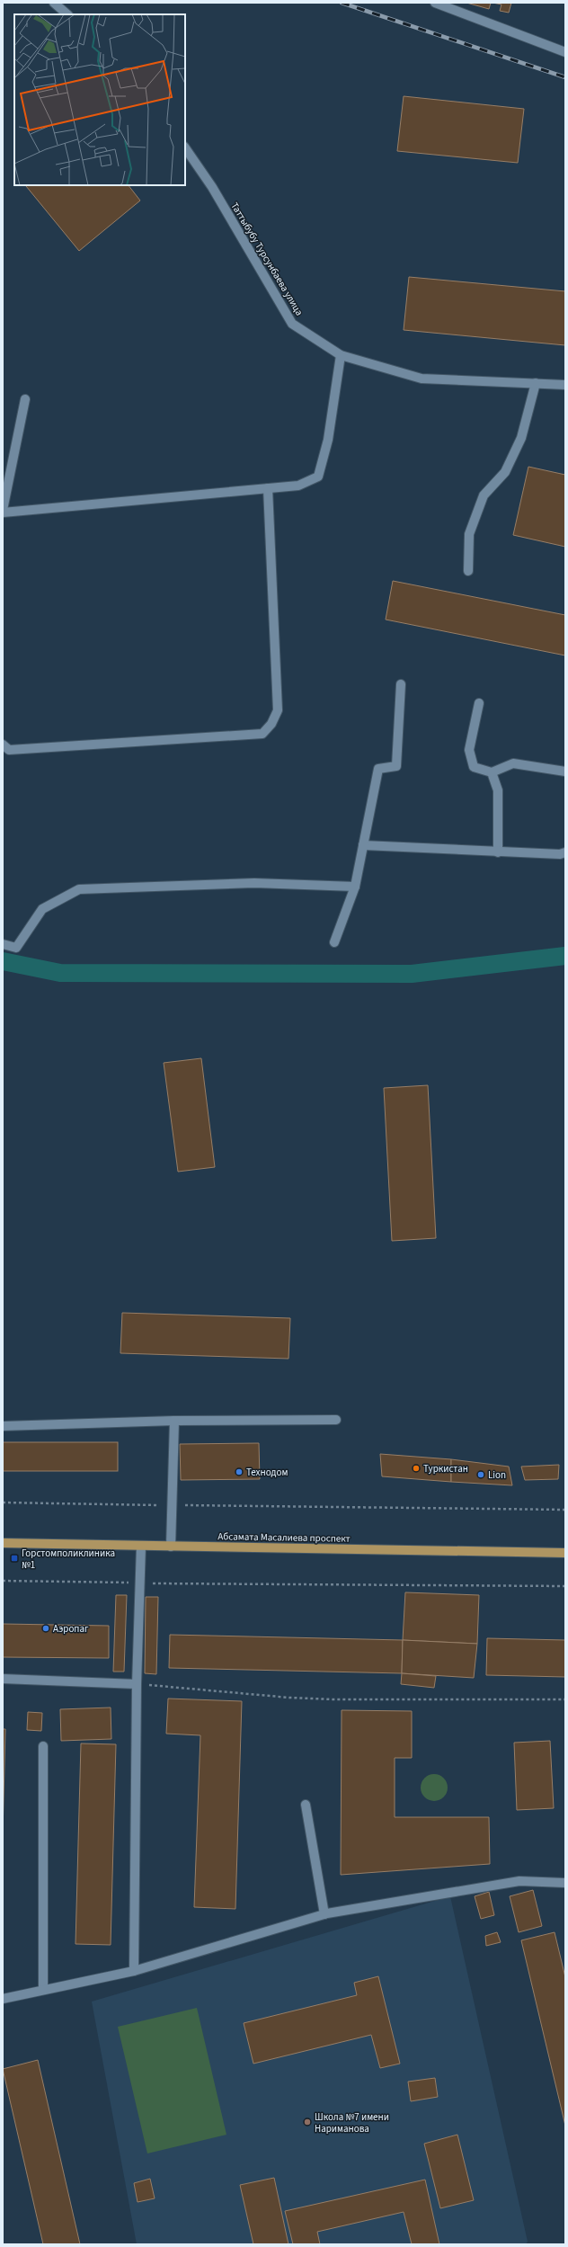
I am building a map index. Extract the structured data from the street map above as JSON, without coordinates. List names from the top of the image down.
{
  "streets": {
    "main road": ["Абсамата Масалиева проспект"],
    "street": ["Таттыбубу Турсунбаева улица"]
  },
  "places": {
    "other": [
      "Туркистан",
      "Технодом",
      "Lion",
      "Аэропаг",
      "Школа №7 имени Нариманова"
    ],
    "transit": ["Горстомполиклиника №1"]
  }
}
